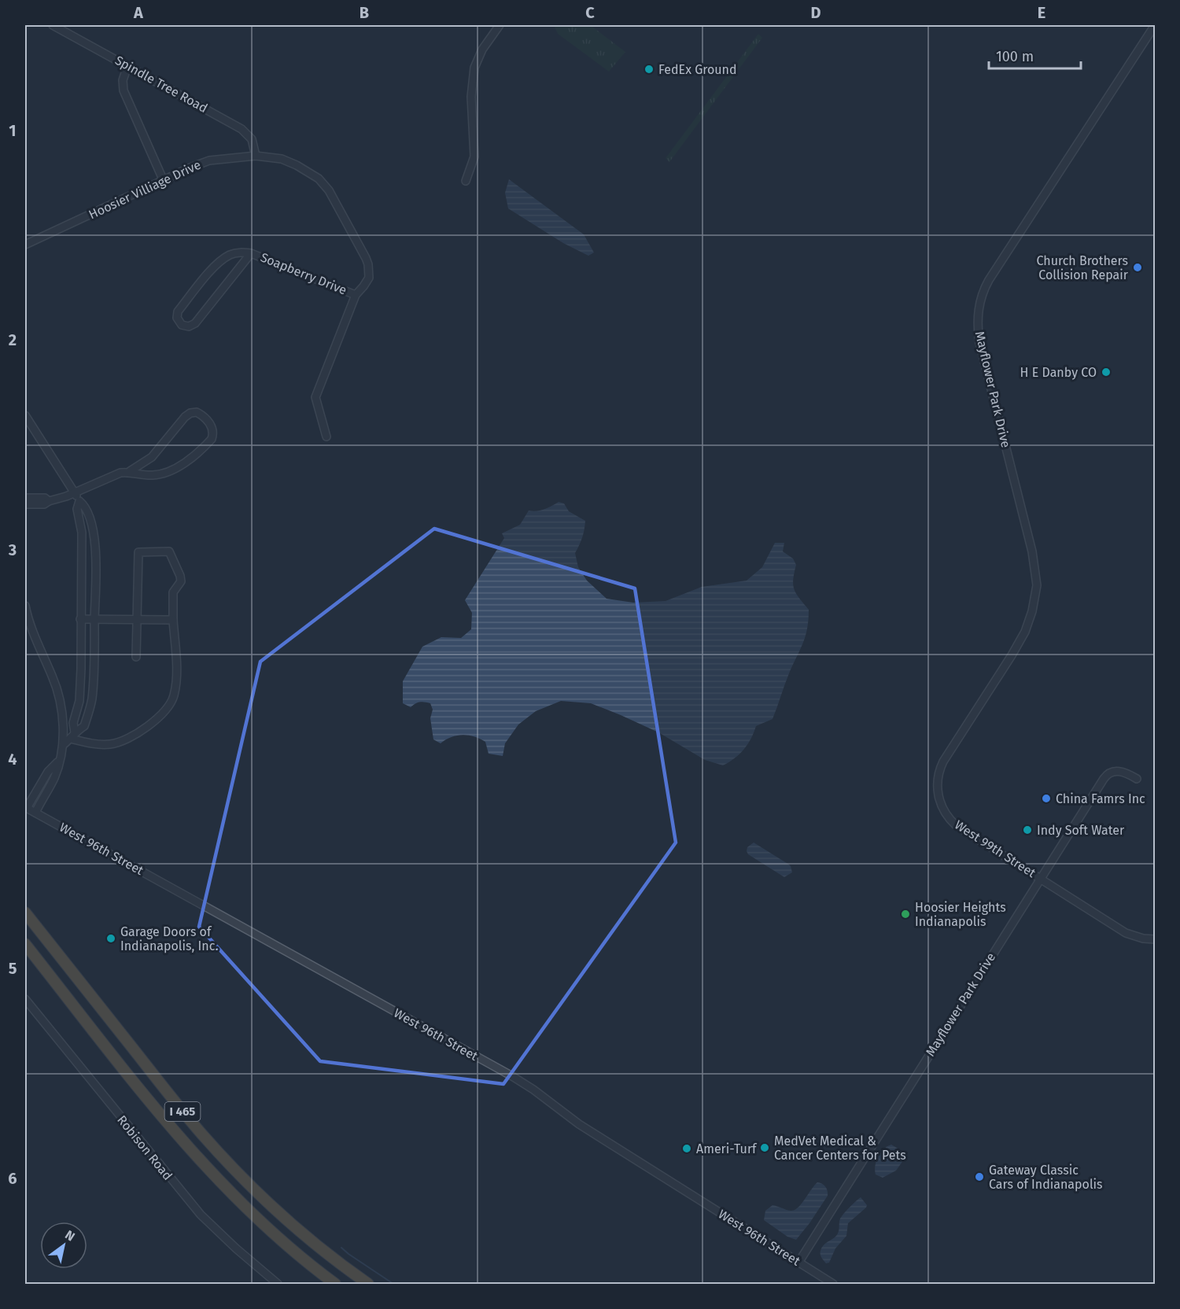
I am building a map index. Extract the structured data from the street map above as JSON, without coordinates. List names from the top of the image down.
{
  "streets": {
    "highway": ["I 465"],
    "street": [
      "Spindle Tree Road",
      "Hoosier Villiage Drive",
      "Soapberry Drive",
      "Mayflower Park Drive",
      "West 96th Street",
      "West 99th Street",
      "Robison Road"
    ]
  },
  "crossings": [
    ["Spindle Tree Road", "Hoosier Villiage Drive"],
    ["Hoosier Villiage Drive", "Soapberry Drive"],
    ["Mayflower Park Drive", "West 96th Street"],
    ["Mayflower Park Drive", "West 99th Street"]
  ],
  "places": [
    "FedEx Ground",
    "Church Brothers Collision Repair",
    "H E Danby CO",
    "China Famrs Inc",
    "Indy Soft Water",
    "Hoosier Heights Indianapolis",
    "Garage Doors of Indianapolis, Inc.",
    "MedVet Medical & Cancer Centers for Pets",
    "Ameri-Turf",
    "Gateway Classic Cars of Indianapolis"
  ],
  "scale_bar": "100 m",
  "north": "top right",
  "grid": {
    "columns": [
      "A",
      "B",
      "C",
      "D",
      "E"
    ],
    "rows": [
      "1",
      "2",
      "3",
      "4",
      "5",
      "6"
    ]
  }
}
